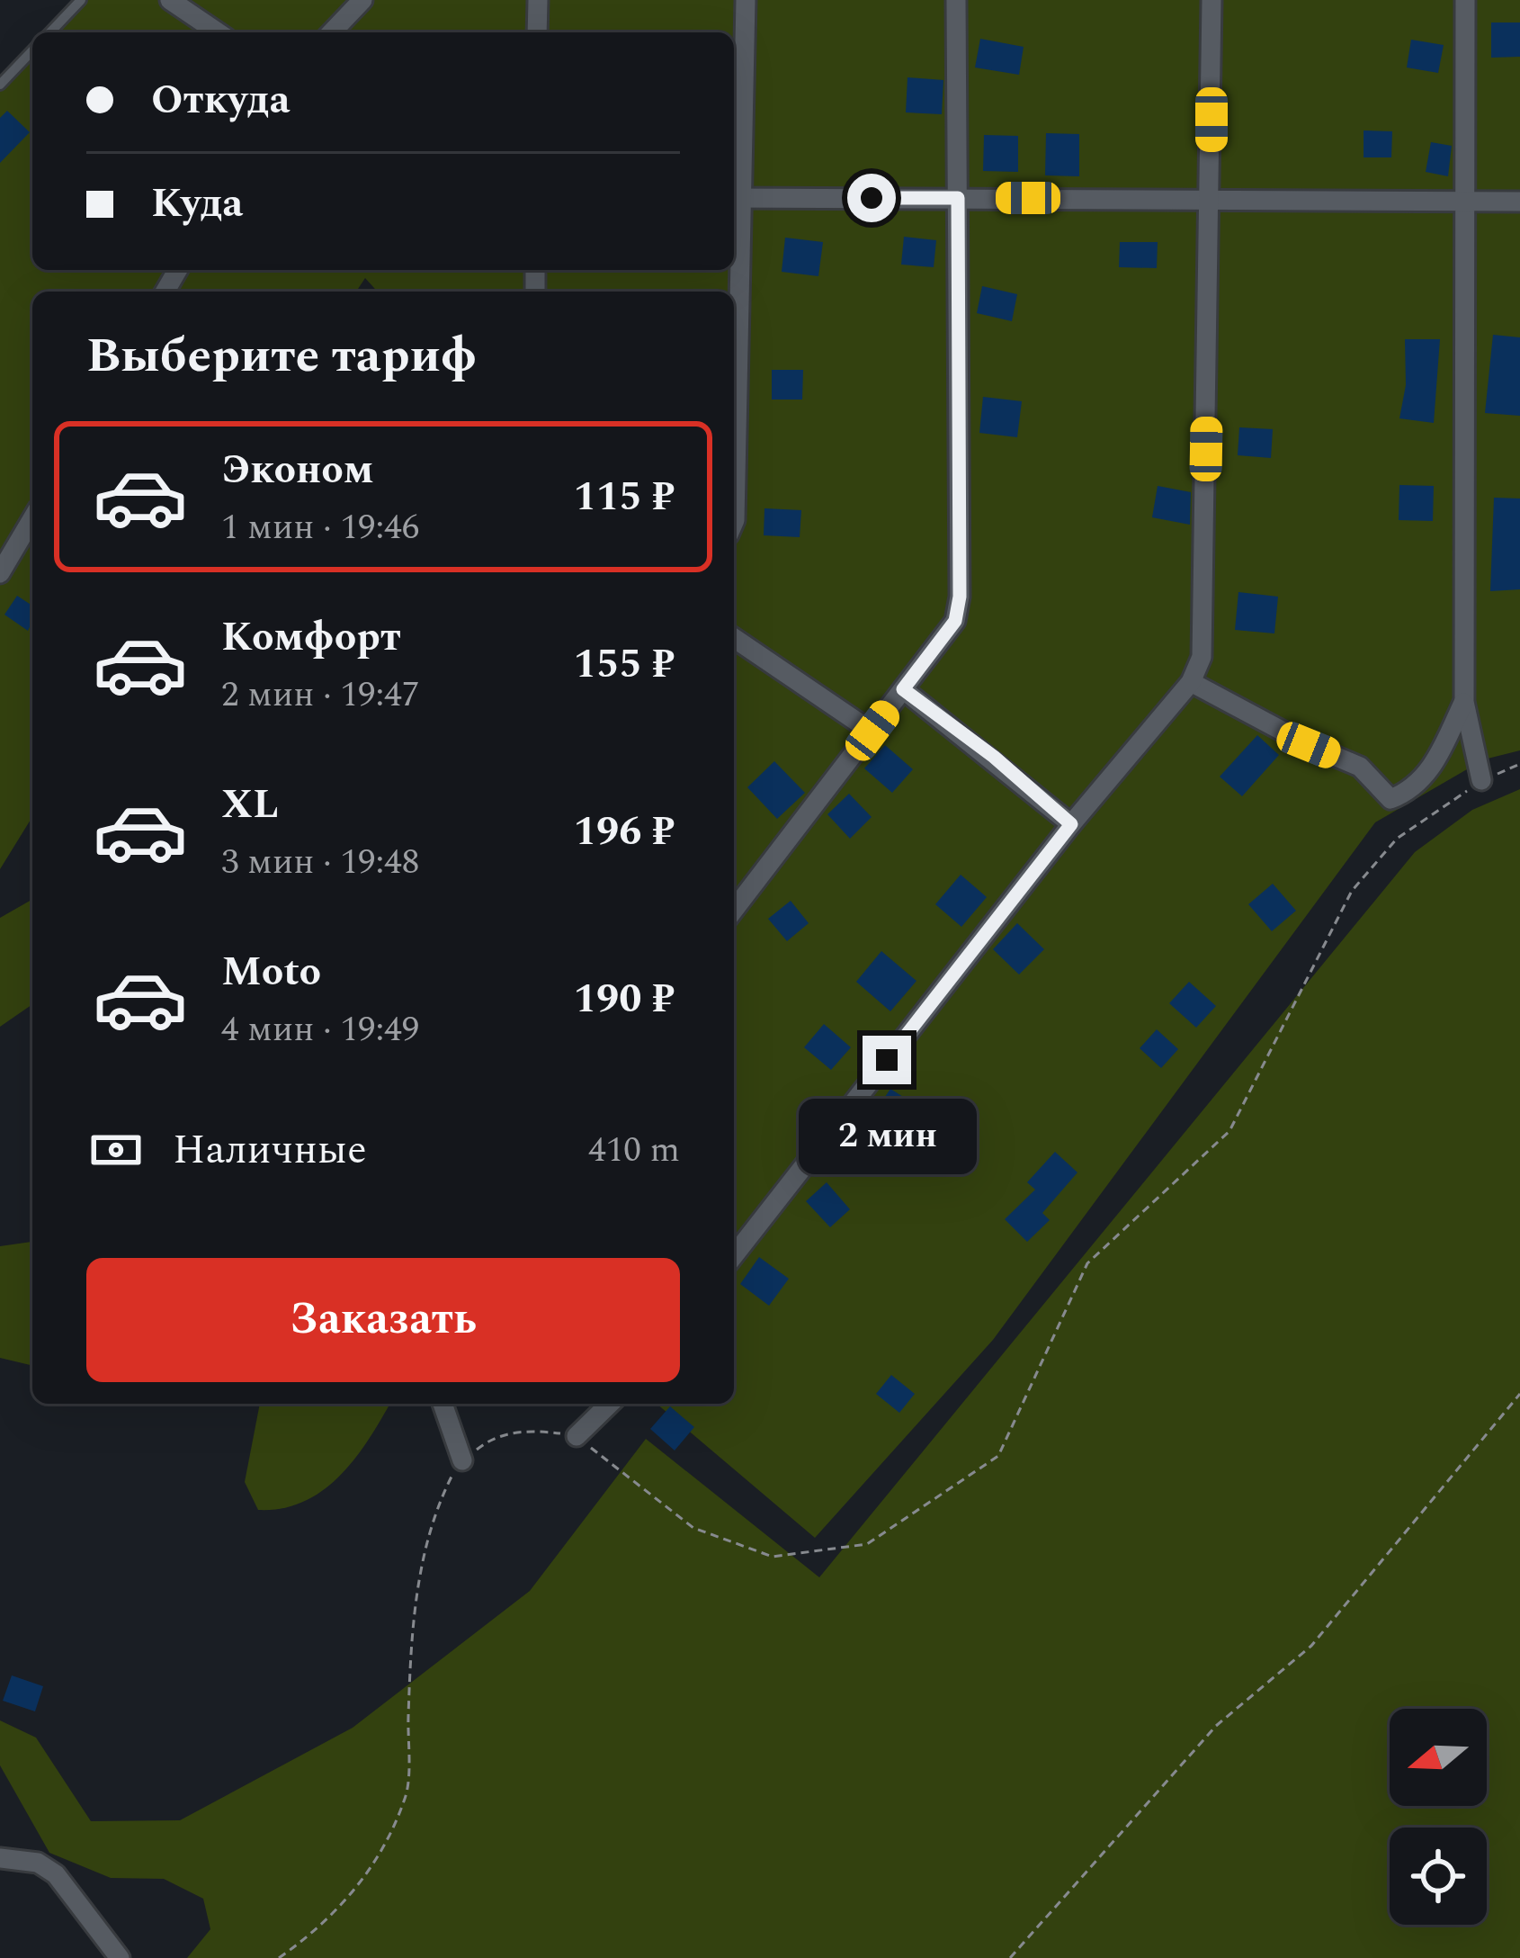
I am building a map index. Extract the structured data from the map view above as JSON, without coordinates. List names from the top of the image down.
{
  "north": "left",
  "page": {
    "banner": ["Откуда", "Куда"],
    "heading": "Выберите тариф",
    "list": [
      {
        "name": "Эконом",
        "note": "1 мин · 19:46",
        "value": "115 ₽"
      },
      {
        "name": "Комфорт",
        "note": "2 мин · 19:47",
        "value": "155 ₽"
      },
      {
        "name": "XL",
        "note": "3 мин · 19:48",
        "value": "196 ₽"
      },
      {
        "name": "Moto",
        "note": "4 мин · 19:49",
        "value": "190 ₽"
      }
    ],
    "pay": ["Наличные", "410 m"],
    "bubble": "2 мин",
    "buttons": "Заказать"
  }
}
